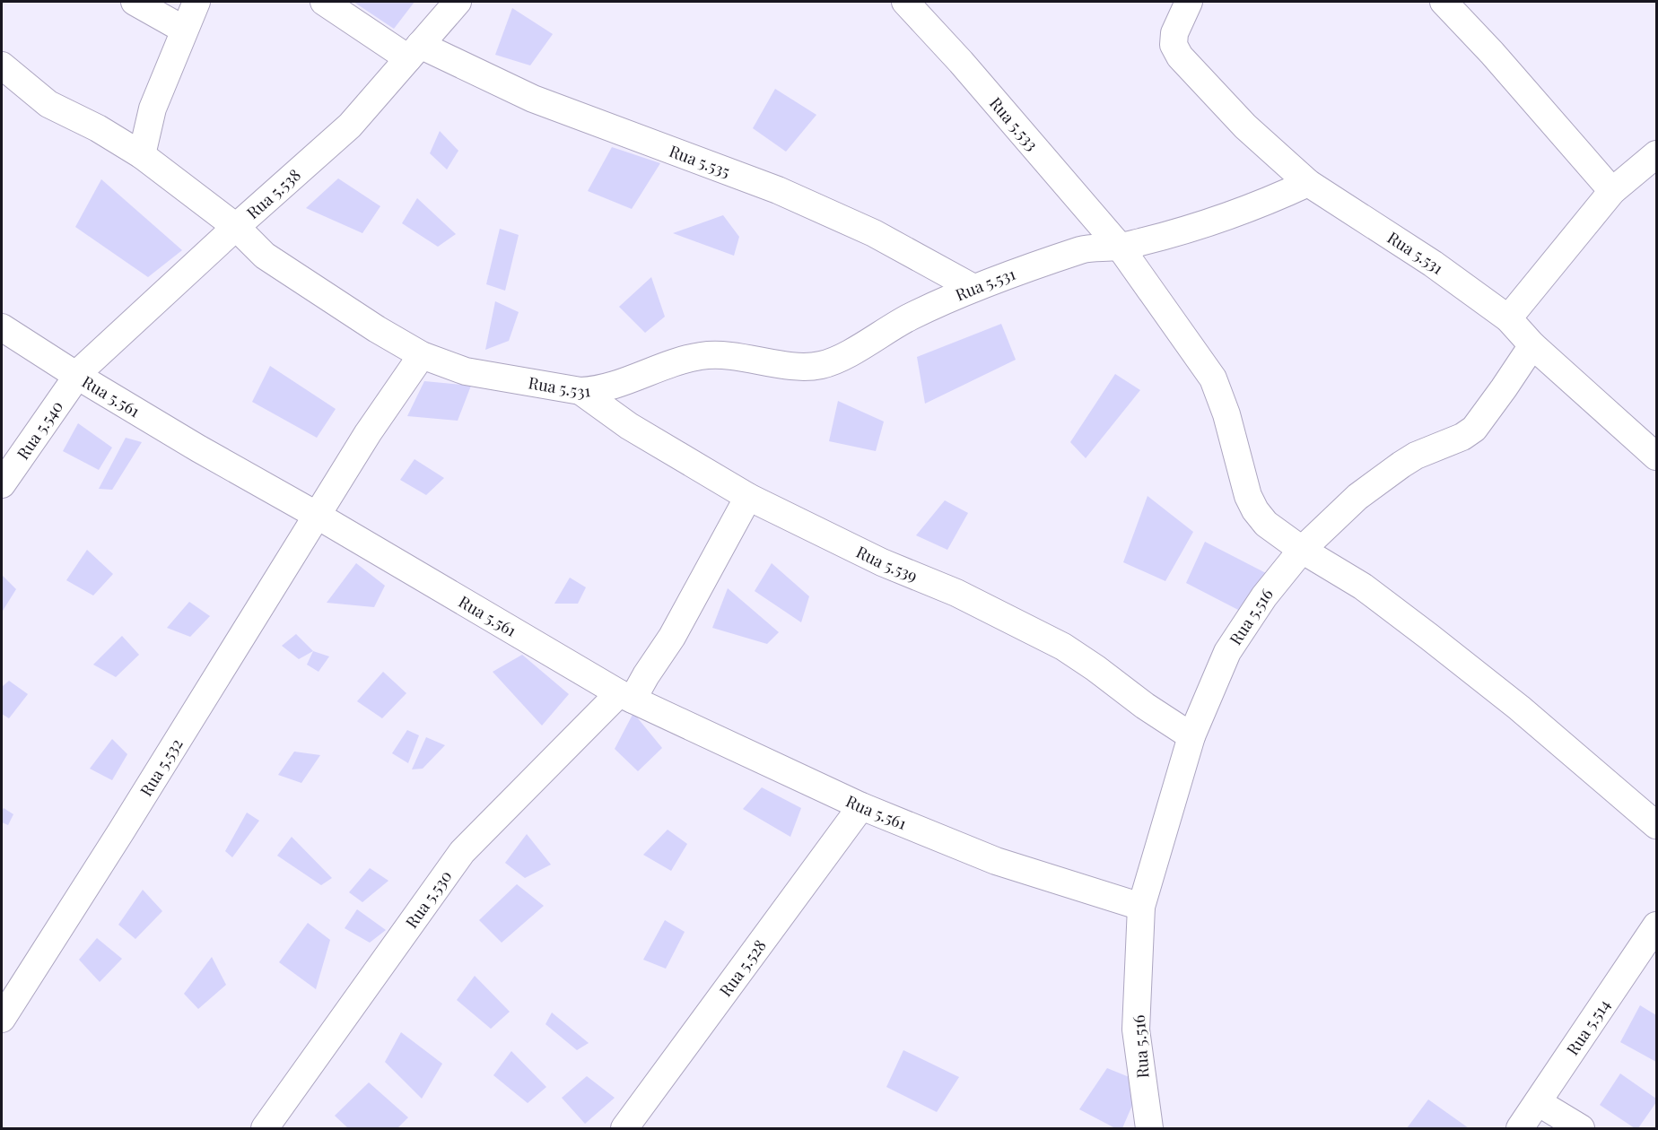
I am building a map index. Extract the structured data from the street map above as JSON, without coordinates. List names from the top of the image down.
{
  "streets": {
    "street": [
      "Rua 5.533",
      "Rua 5.535",
      "Rua 5.538",
      "Rua 5.531",
      "Rua 5.561",
      "Rua 5.540",
      "Rua 5.539",
      "Rua 5.516",
      "Rua 5.532",
      "Rua 5.530",
      "Rua 5.528",
      "Rua 5.514"
    ]
  },
  "crossings": [
    ["Rua 5.533", "Rua 5.531"],
    ["Rua 5.533", "Rua 5.516"],
    ["Rua 5.535", "Rua 5.538"],
    ["Rua 5.535", "Rua 5.531"],
    ["Rua 5.538", "Rua 5.531"],
    ["Rua 5.538", "Rua 5.561"],
    ["Rua 5.538", "Rua 5.540"],
    ["Rua 5.531", "Rua 5.539"],
    ["Rua 5.531", "Rua 5.516"],
    ["Rua 5.561", "Rua 5.540"],
    ["Rua 5.561", "Rua 5.516"],
    ["Rua 5.561", "Rua 5.532"],
    ["Rua 5.561", "Rua 5.530"],
    ["Rua 5.561", "Rua 5.528"],
    ["Rua 5.539", "Rua 5.516"],
    ["Rua 5.539", "Rua 5.530"]
  ]
}
